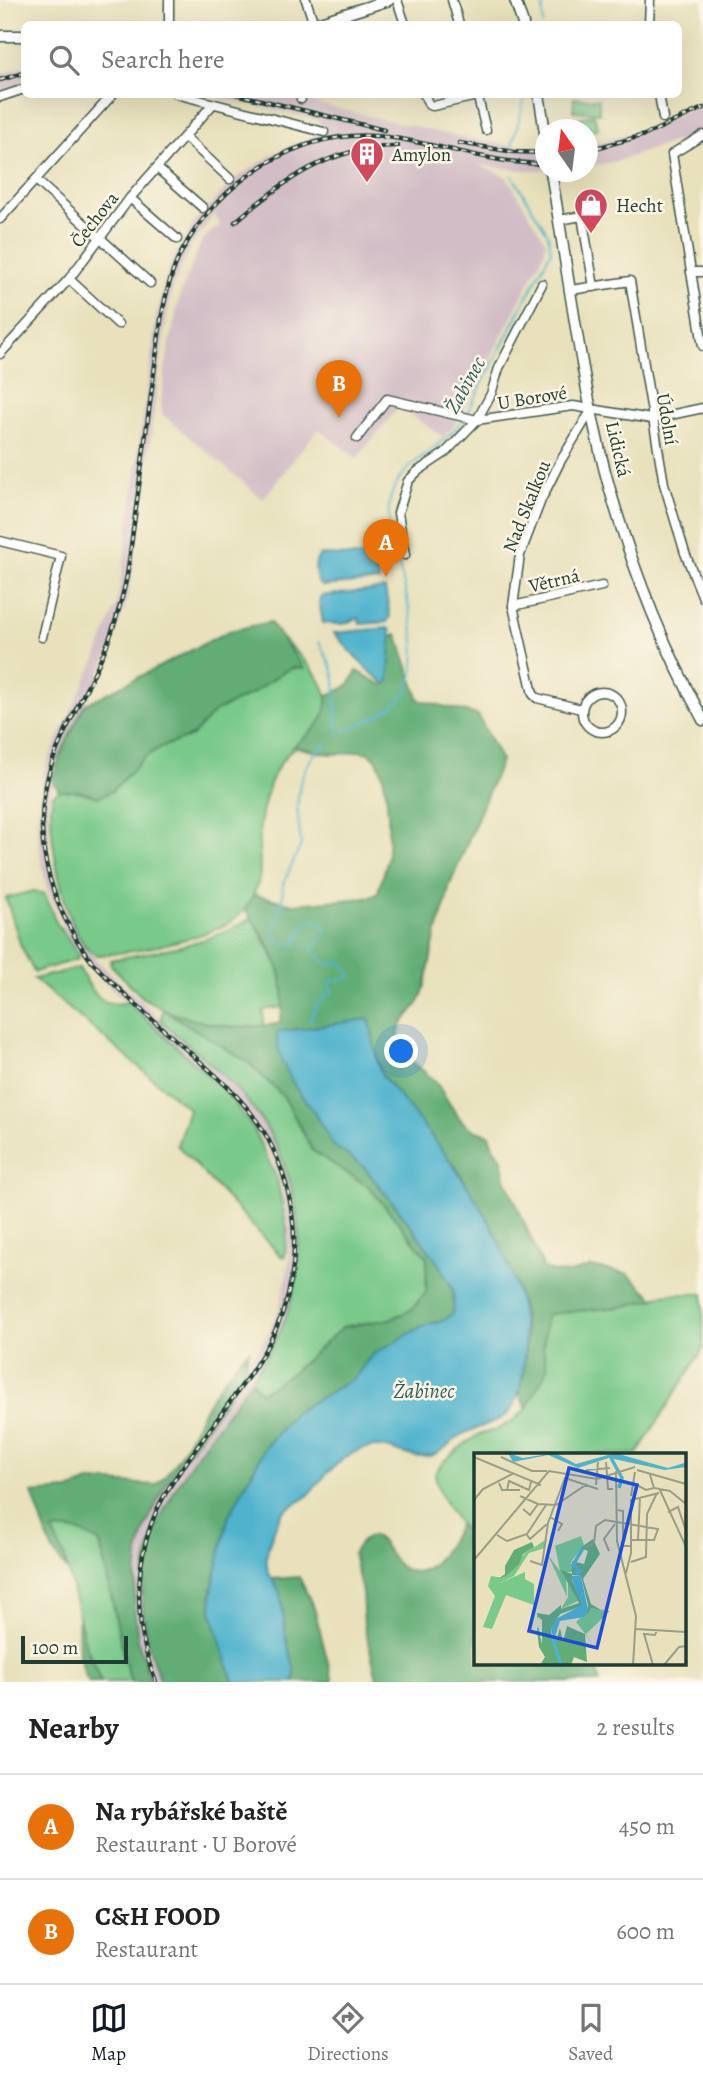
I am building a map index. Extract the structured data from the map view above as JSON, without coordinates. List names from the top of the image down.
{
  "streets": {
    "main road": ["Lidická"],
    "street": [
      "Čechova",
      "U Borové",
      "Údolní",
      "Nad Skalkou",
      "Větrná"
    ]
  },
  "crossings": [
    ["U Borové", "Údolní"],
    ["U Borové", "Lidická"],
    ["U Borové", "Nad Skalkou"],
    ["Lidická", "Nad Skalkou"],
    ["Nad Skalkou", "Větrná"]
  ],
  "water": ["Žabinec"],
  "places": {
    "building": ["Amylon"],
    "shop": ["Hecht"]
  },
  "scale_bar": "100 m",
  "north": "top",
  "page": {
    "search": "Search here",
    "pins": ["B", "A"],
    "scale": "100 m",
    "heading": ["Nearby", "2 results"],
    "list": [
      {
        "mark": "A",
        "name": "Na rybářské baště",
        "note": "Restaurant · U Borové",
        "value": "450 m"
      },
      {
        "mark": "B",
        "name": "C&H FOOD",
        "note": "Restaurant",
        "value": "600 m"
      }
    ],
    "nav": ["Map", "Directions", "Saved"]
  }
}
